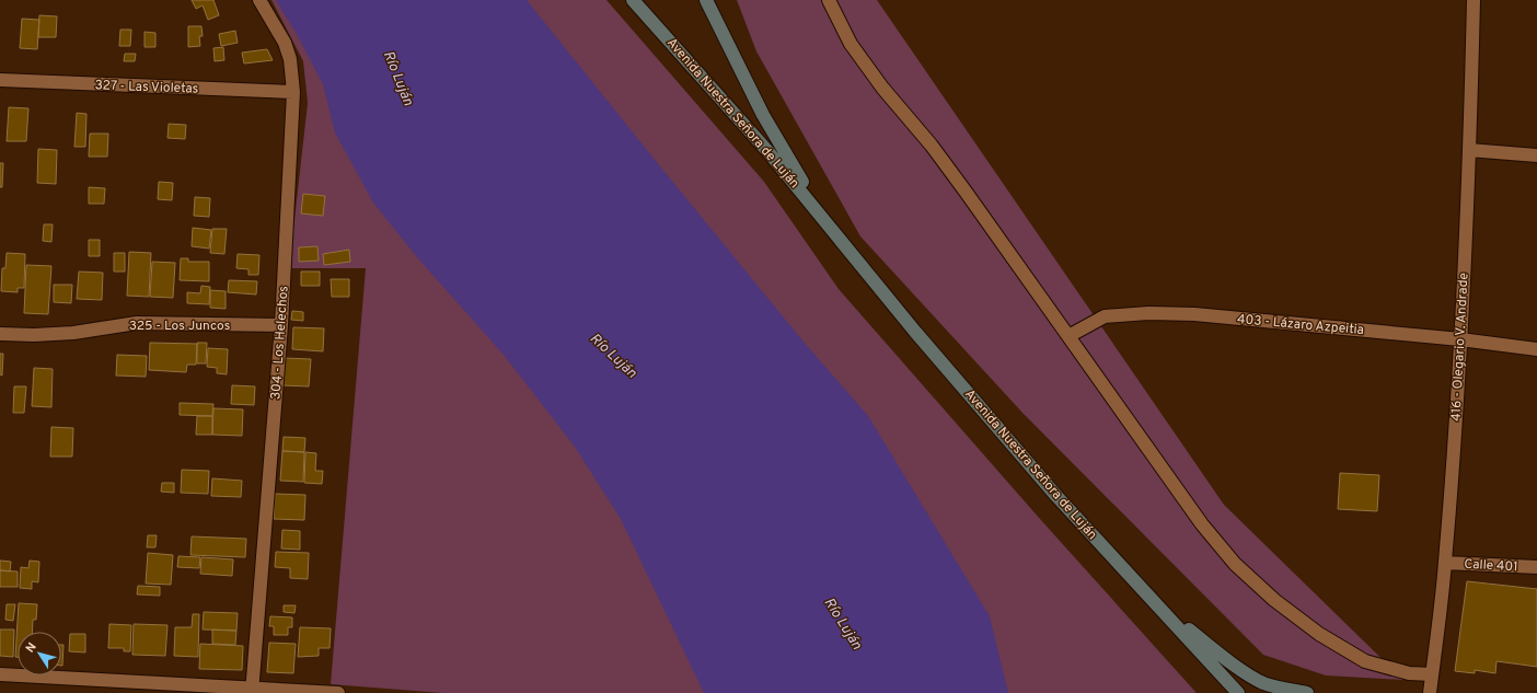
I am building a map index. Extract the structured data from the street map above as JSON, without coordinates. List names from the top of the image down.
{
  "streets": {
    "main road": ["Avenida Nuestra Señora de Luján"],
    "street": [
      "327 - Las Violetas",
      "403 - Lázaro Azpeitia",
      "325 - Los Juncos",
      "304 - Los Helechos",
      "416 - Olegario V. Andrade",
      "Calle 401"
    ]
  },
  "crossings": [
    ["327 - Las Violetas", "304 - Los Helechos"],
    ["403 - Lázaro Azpeitia", "416 - Olegario V. Andrade"],
    ["325 - Los Juncos", "304 - Los Helechos"],
    ["416 - Olegario V. Andrade", "Calle 401"]
  ],
  "water": ["Río Luján"],
  "north": "top left"
}
